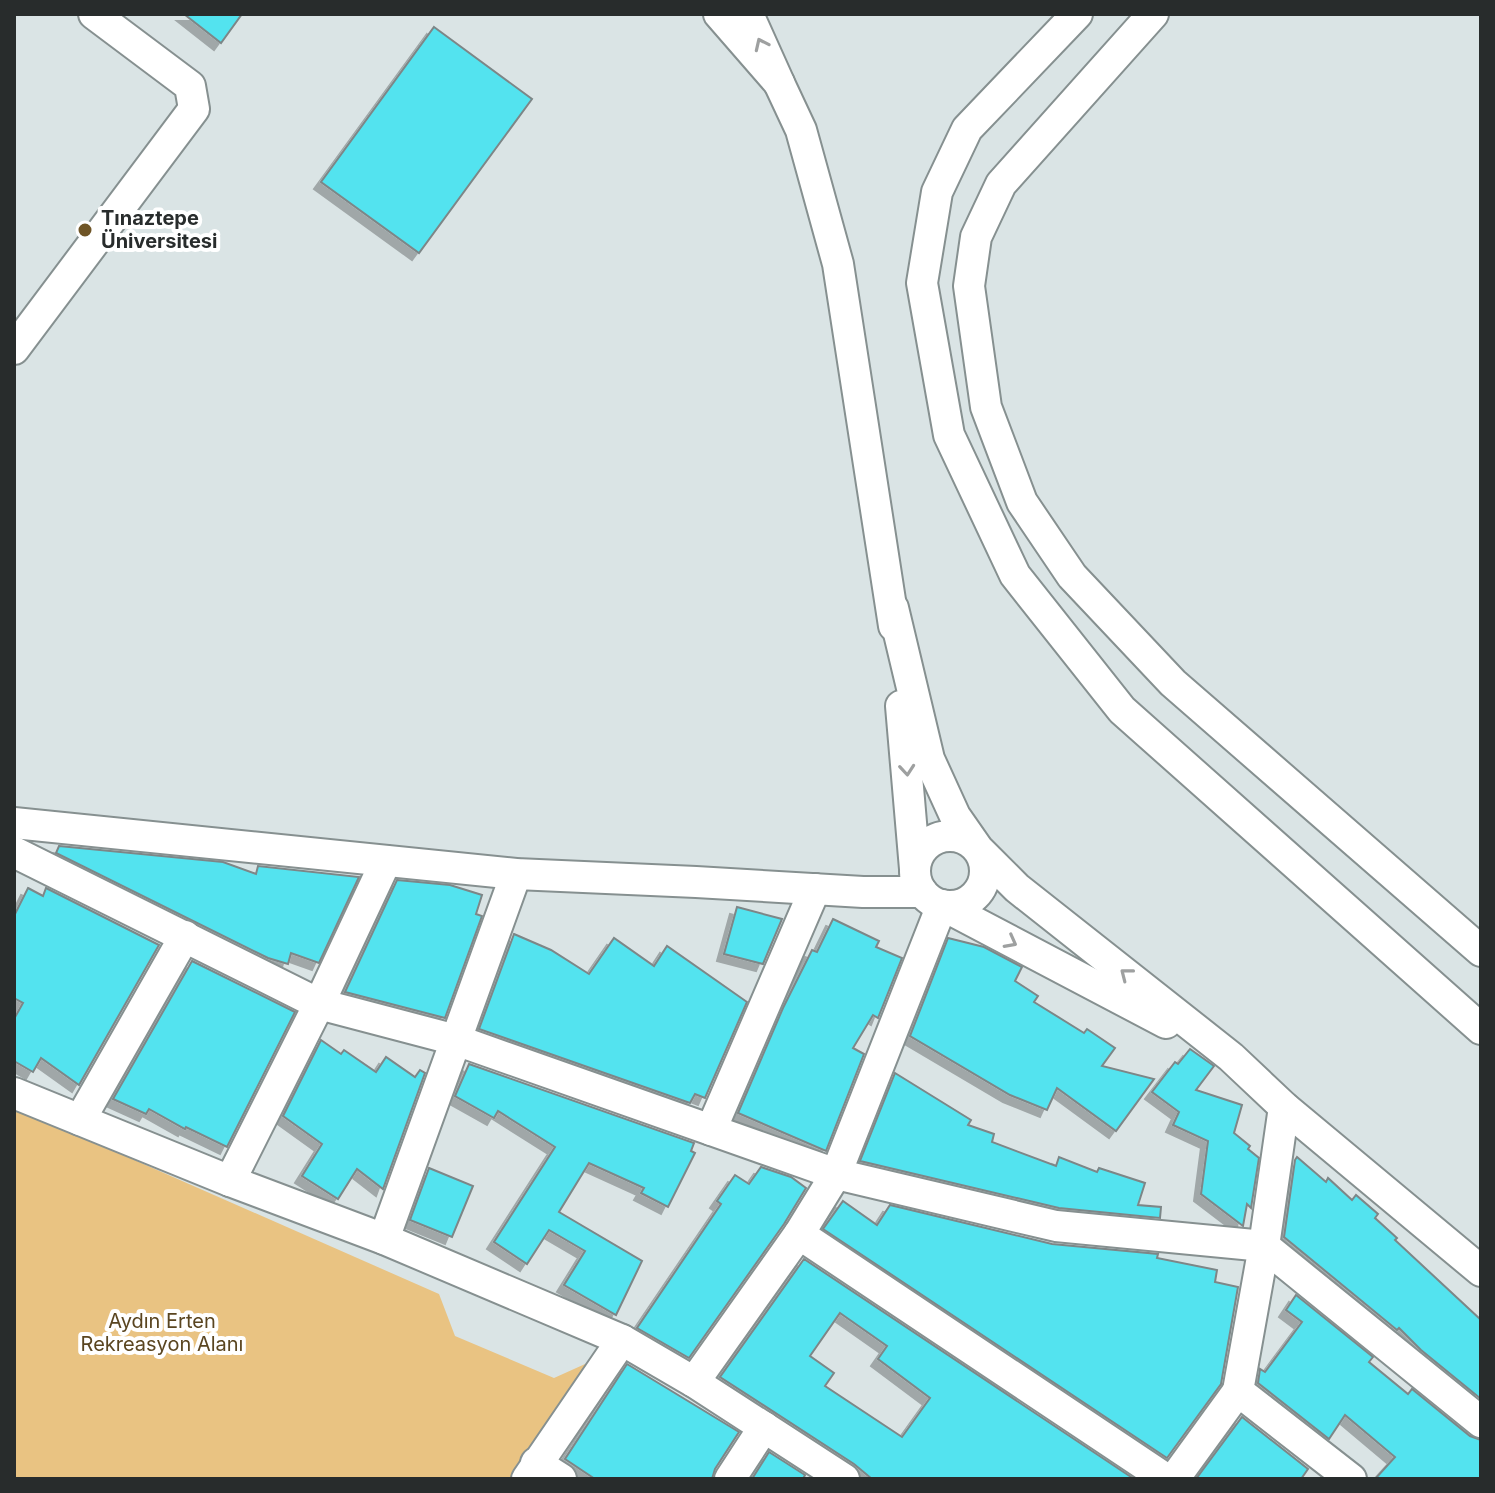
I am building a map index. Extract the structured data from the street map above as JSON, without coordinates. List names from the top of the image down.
{
  "parks": ["Aydın Erten Rekreasyon Alanı"],
  "places": ["Tınaztepe Üniversitesi"]
}
